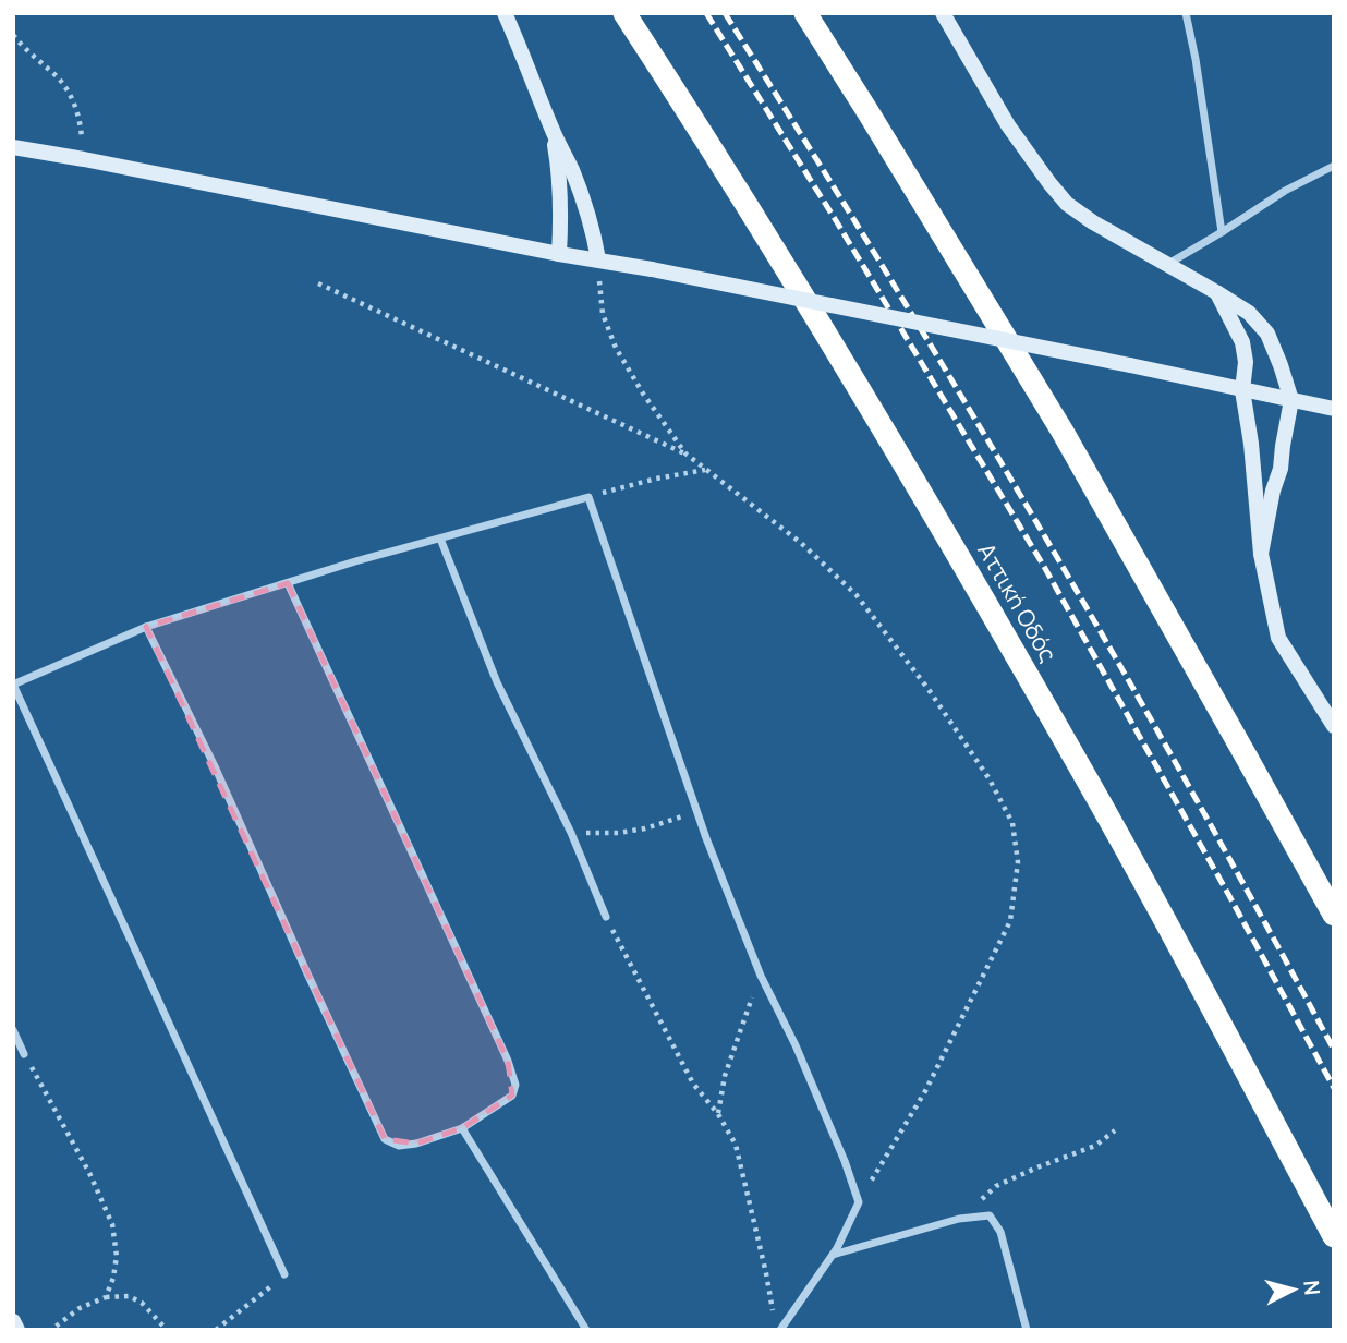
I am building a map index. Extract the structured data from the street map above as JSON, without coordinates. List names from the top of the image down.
{
  "streets": {
    "highway": ["Αττική Οδός"]
  },
  "north": "right"
}
